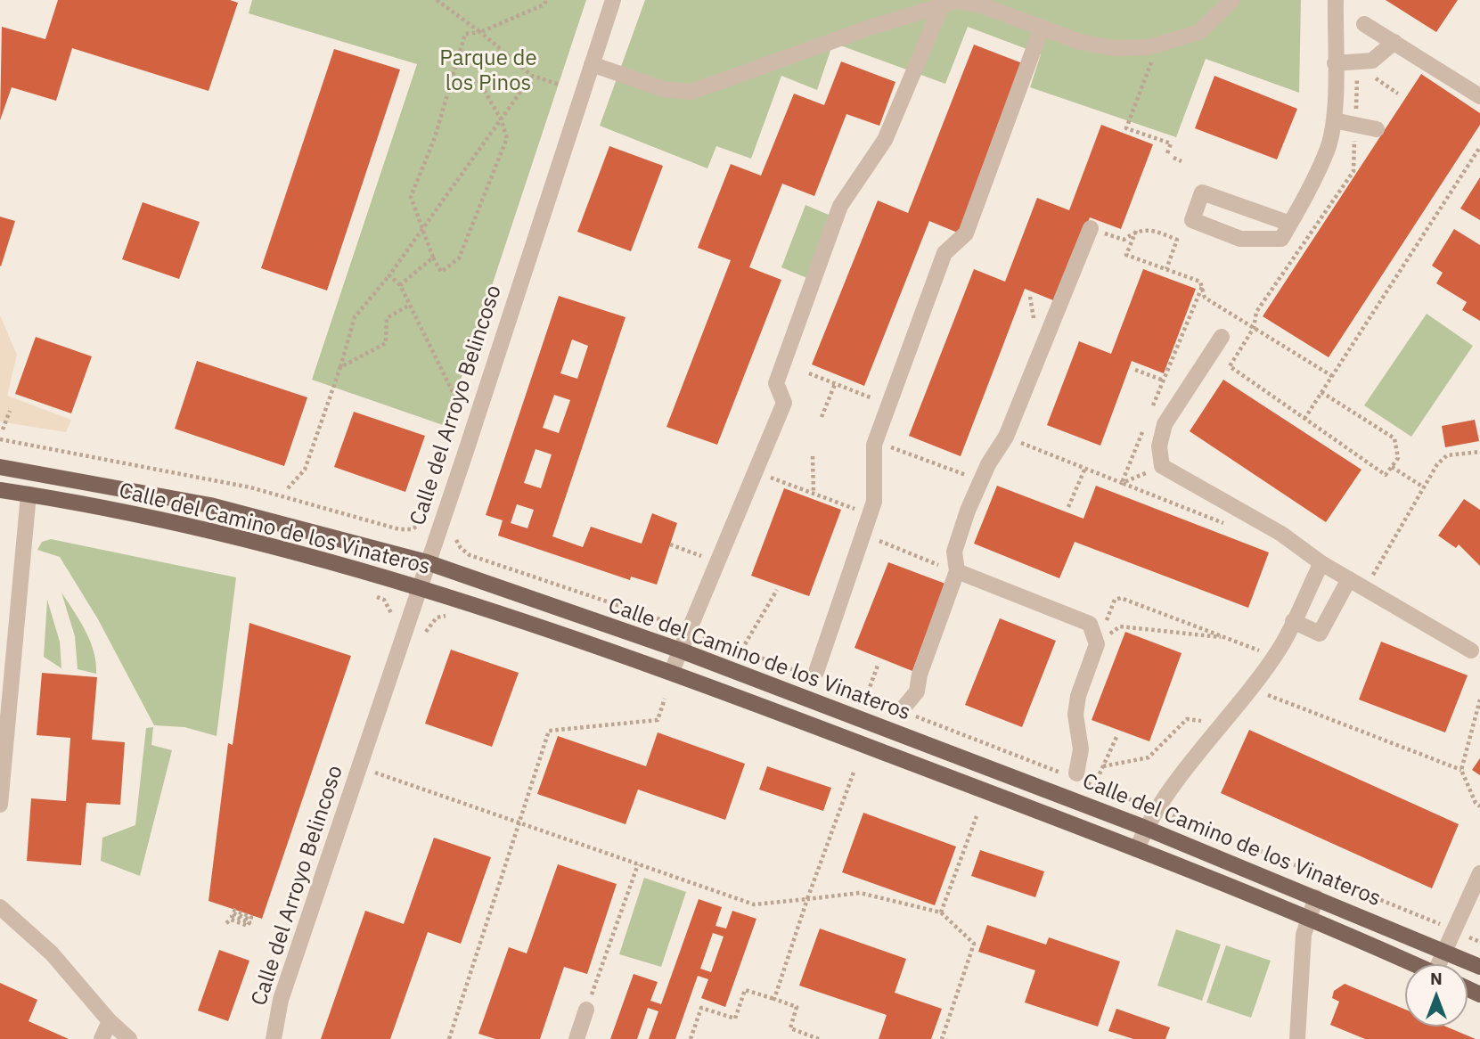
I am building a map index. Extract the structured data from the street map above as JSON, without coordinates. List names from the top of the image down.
{
  "streets": {
    "main road": ["Calle del Camino de los Vinateros"],
    "street": ["Calle del Arroyo Belincoso"]
  },
  "crossings": [
    ["Calle del Arroyo Belincoso", "Calle del Camino de los Vinateros"]
  ],
  "parks": ["Parque de los Pinos"],
  "north": "top"
}
